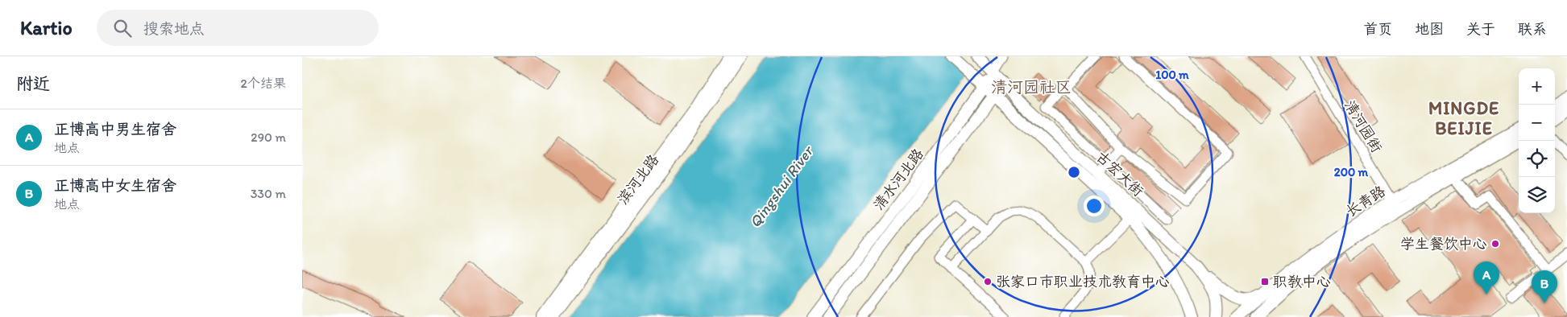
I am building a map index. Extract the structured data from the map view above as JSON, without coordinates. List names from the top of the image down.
{
  "streets": {
    "main road": [
      "古宏大街",
      "滨河北路",
      "清水河北路",
      "长青路"
    ],
    "street": ["清河园街"]
  },
  "crossings": [
    ["清河园街", "长青路"],
    ["古宏大街", "清水河北路"]
  ],
  "districts": ["清河园社区", "MINGDE BEIJIE"],
  "water": ["Qingshui River"],
  "places": {
    "other": ["学生餐饮中心", "张家口市职业技术教育中心"],
    "transit": ["职教中心"]
  },
  "page": {
    "header": "Kartio",
    "search": "搜索地点",
    "nav": [
      "首页",
      "地图",
      "关于",
      "联系"
    ],
    "heading": ["附近", "2个结果"],
    "map_buttons": ["+", "−"],
    "list": [
      {
        "mark": "A",
        "name": "正博高中男生宿舍",
        "note": "地点",
        "value": "290 m"
      },
      {
        "mark": "B",
        "name": "正博高中女生宿舍",
        "note": "地点",
        "value": "330 m"
      }
    ],
    "pins": ["A", "B"]
  },
  "rings": ["100 m", "200 m"]
}
